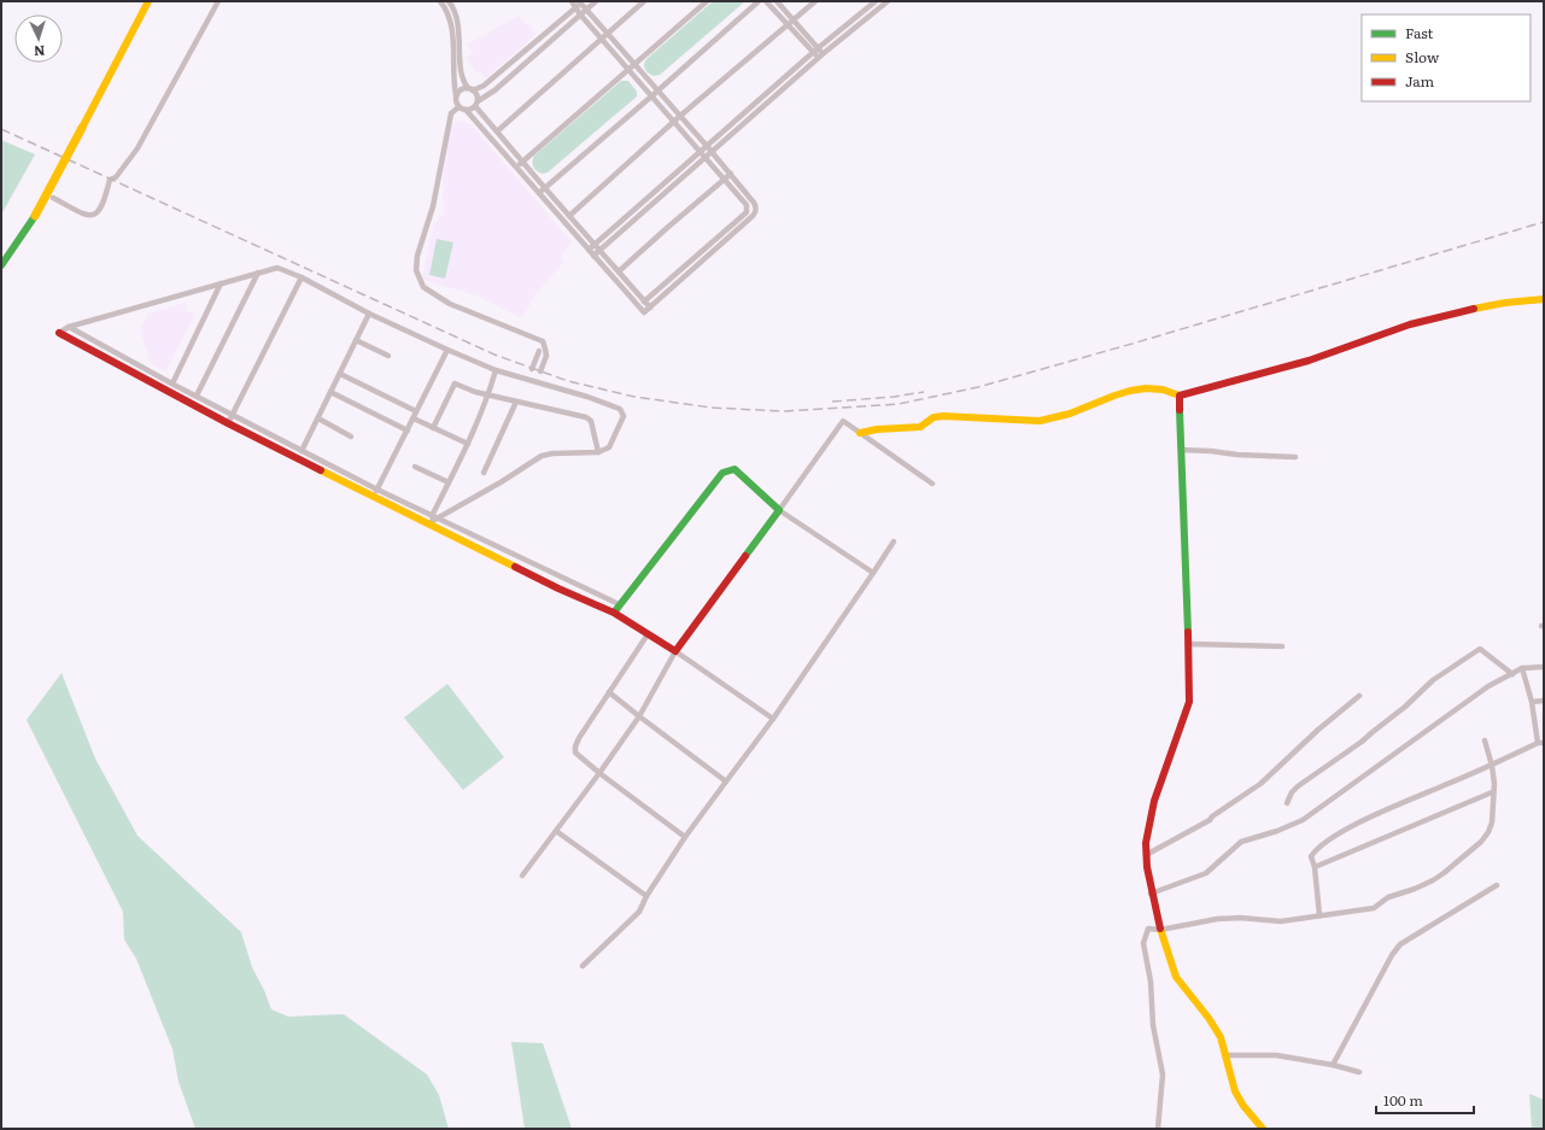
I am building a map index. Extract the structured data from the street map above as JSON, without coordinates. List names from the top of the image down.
{
  "legend": ["Fast", "Slow", "Jam"],
  "scale_bar": "100 m",
  "north": "bottom"
}
